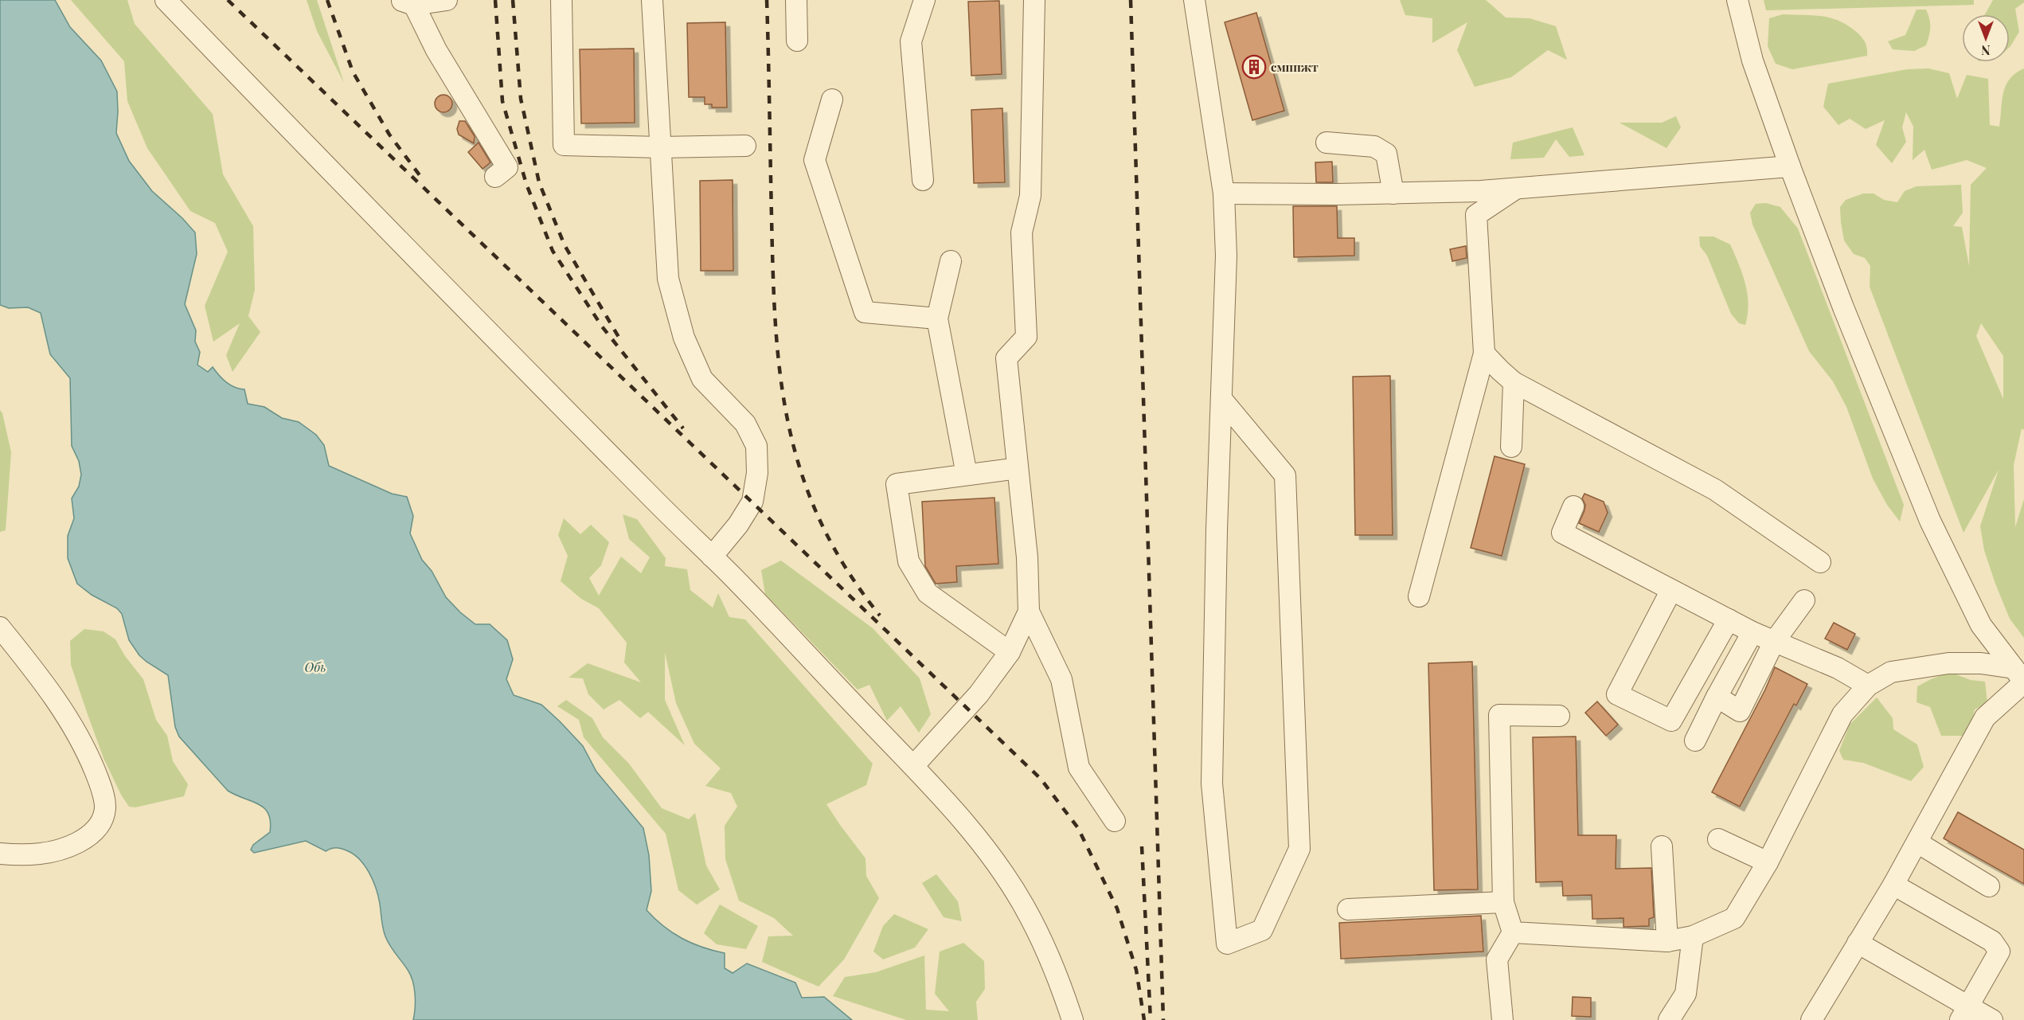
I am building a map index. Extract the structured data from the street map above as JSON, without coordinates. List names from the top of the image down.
{
  "water": ["Обь"],
  "places": {
    "building": ["смппжт"]
  },
  "north": "bottom"
}
